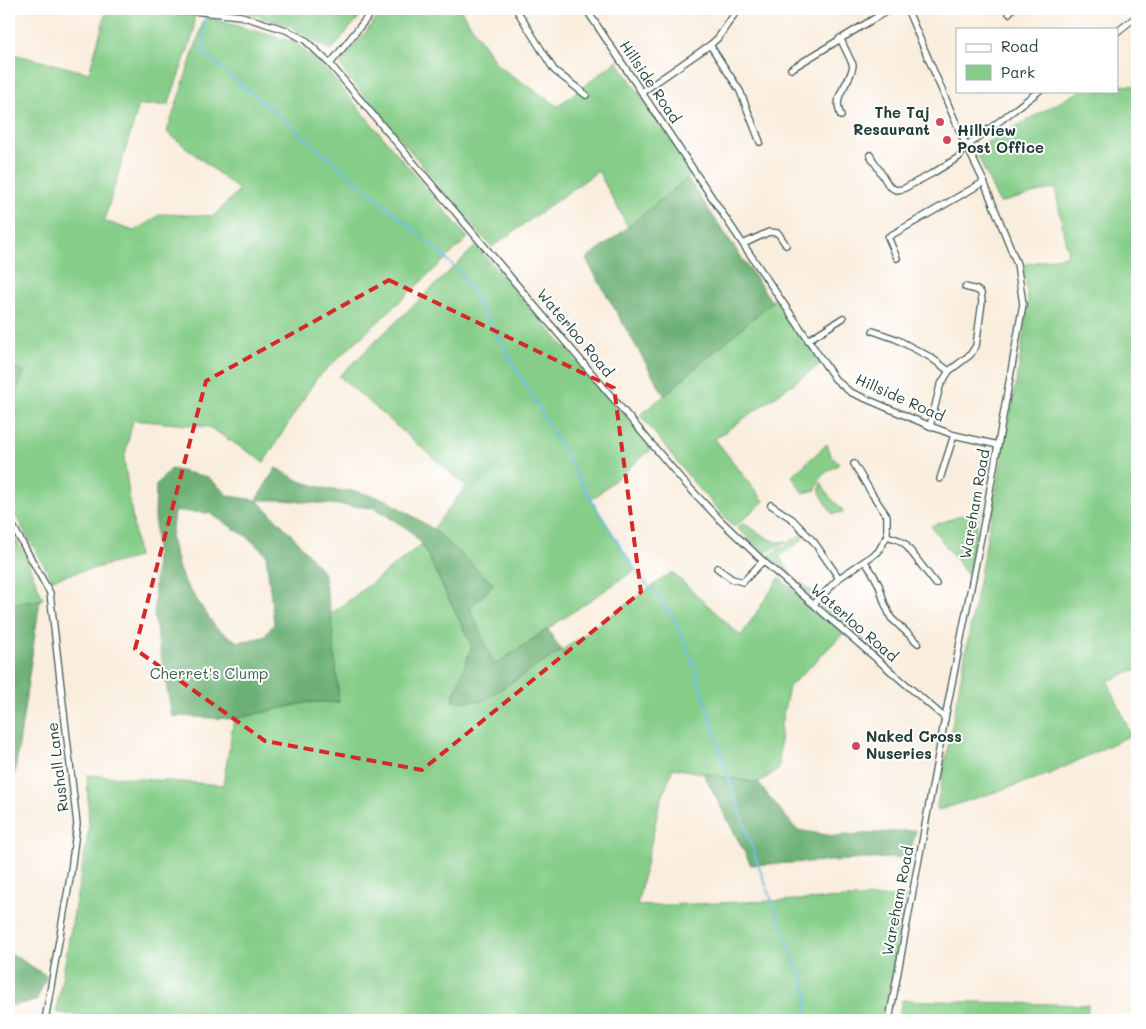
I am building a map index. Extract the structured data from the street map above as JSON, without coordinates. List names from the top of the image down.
{
  "streets": {
    "street": [
      "Hillside Road",
      "Waterloo Road",
      "Wareham Road",
      "Rushall Lane"
    ]
  },
  "crossings": [
    ["Hillside Road", "Wareham Road"],
    ["Waterloo Road", "Wareham Road"]
  ],
  "parks": ["Cherret's Clump"],
  "places": ["The Taj Resaurant", "Hillview Post Office", "Naked Cross Nuseries"],
  "legend": ["Road", "Park"]
}
